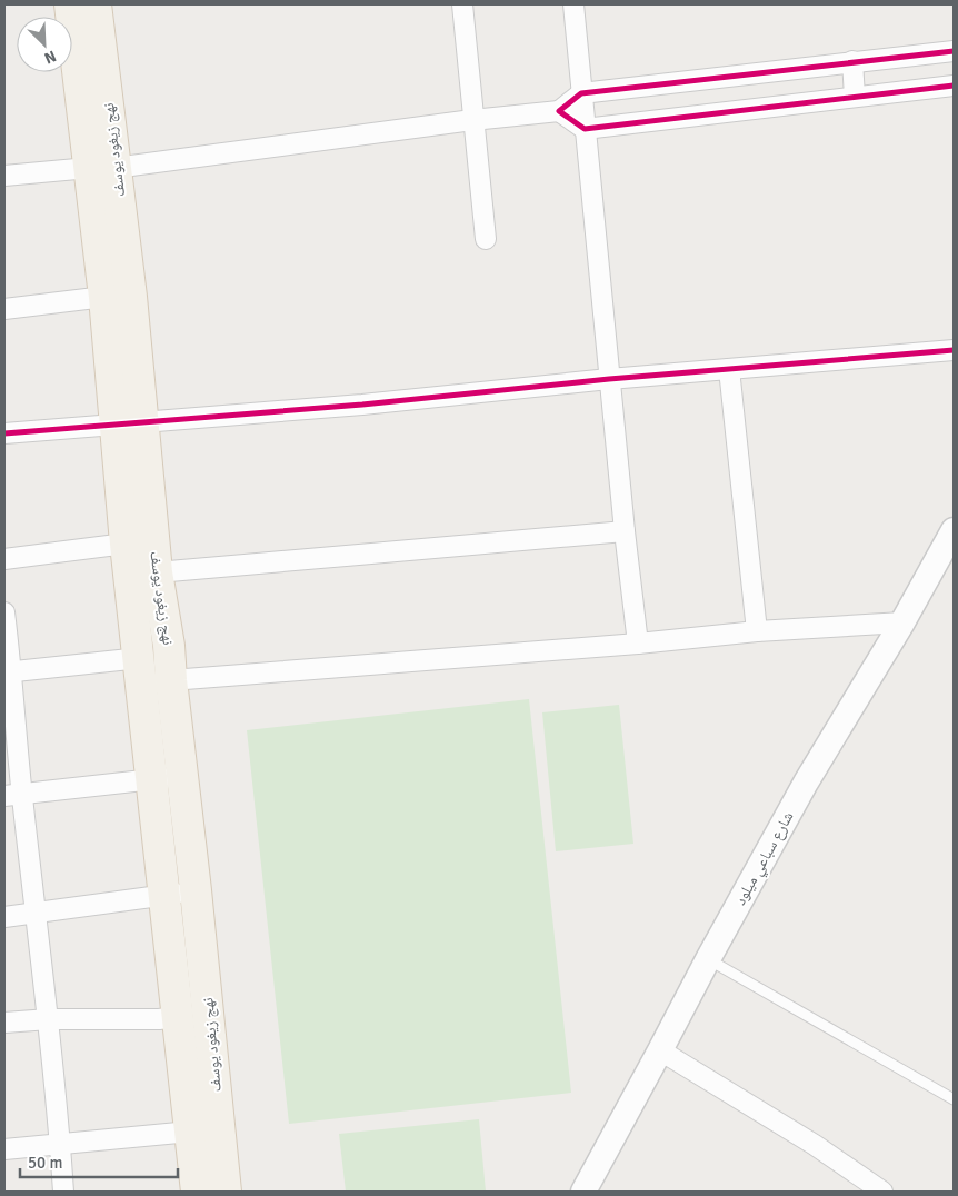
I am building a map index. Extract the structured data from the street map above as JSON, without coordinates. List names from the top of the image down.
{
  "streets": {
    "main road": ["نهج زيغود يوسف"],
    "street": ["شارع سباعي ميلود"]
  },
  "scale_bar": "50 m",
  "north": "bottom right"
}
